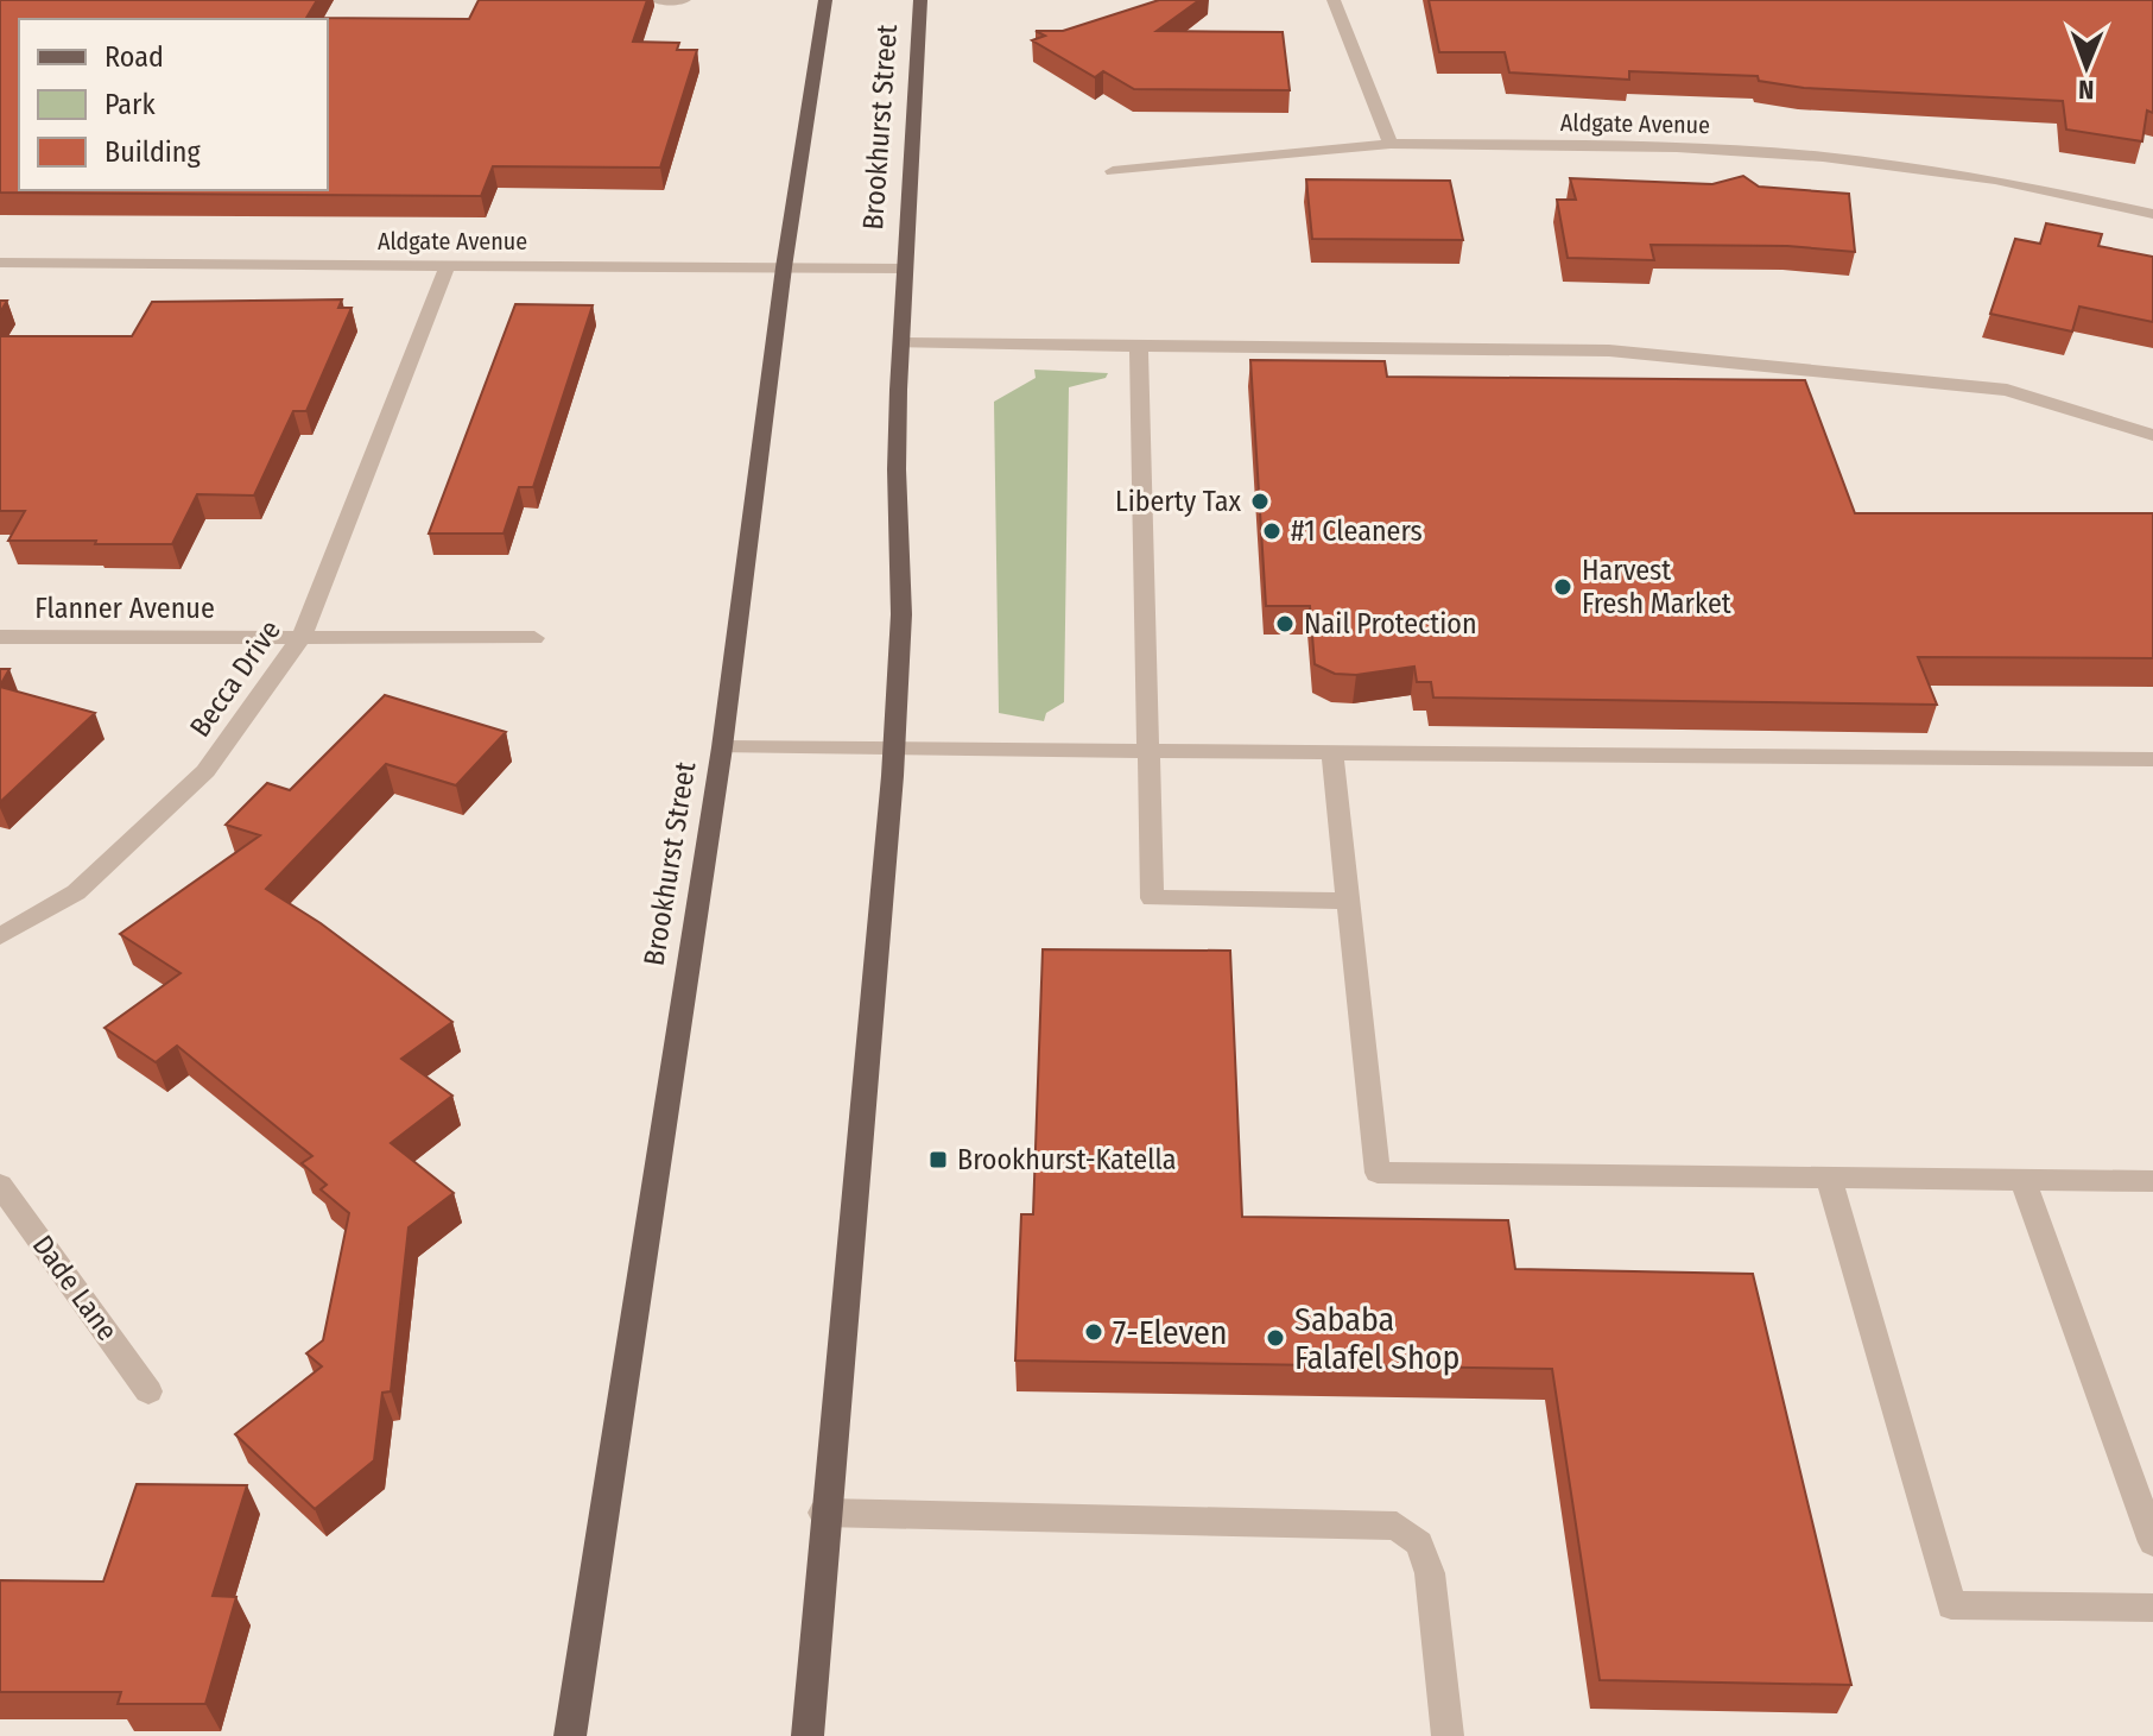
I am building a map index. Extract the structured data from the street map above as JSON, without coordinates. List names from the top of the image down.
{
  "streets": {
    "main road": ["Brookhurst Street"],
    "street": [
      "Aldgate Avenue",
      "Flanner Avenue",
      "Becca Drive",
      "Dade Lane"
    ]
  },
  "crossings": [
    ["Aldgate Avenue", "Brookhurst Street"],
    ["Aldgate Avenue", "Becca Drive"],
    ["Flanner Avenue", "Becca Drive"]
  ],
  "places": {
    "other": [
      "Liberty Tax",
      "#1 Cleaners",
      "Harvest Fresh Market",
      "Nail Protection",
      "7-Eleven",
      "Sababa Falafel Shop"
    ],
    "transit": ["Brookhurst-Katella"]
  },
  "legend": ["Road", "Park", "Building"],
  "north": "bottom"
}
